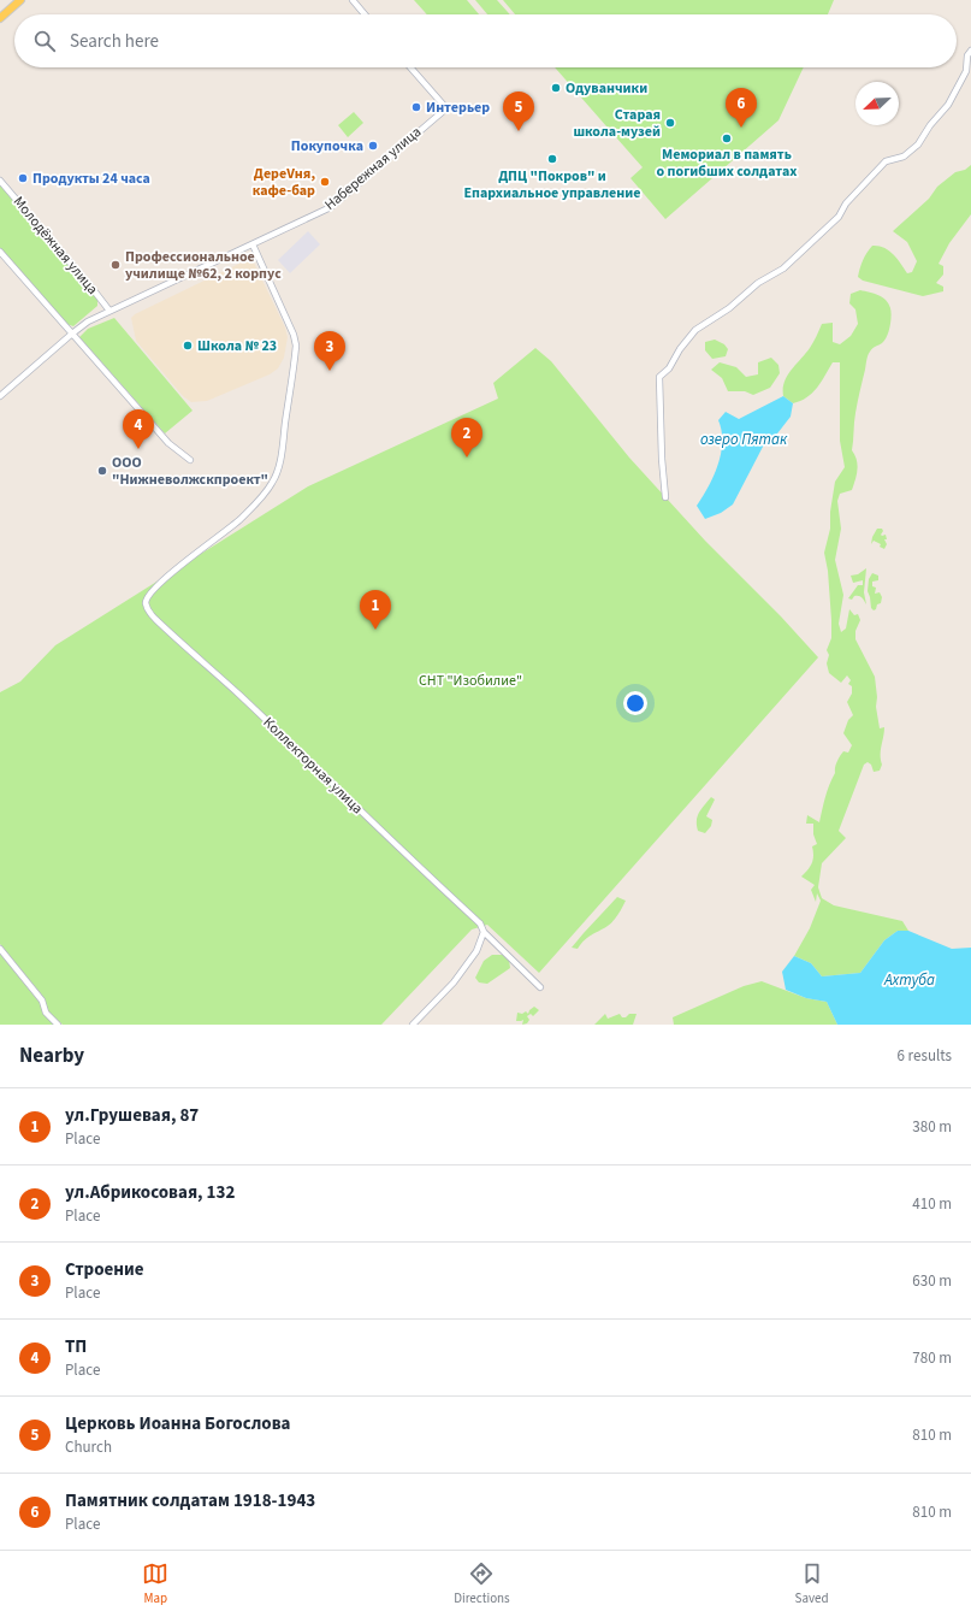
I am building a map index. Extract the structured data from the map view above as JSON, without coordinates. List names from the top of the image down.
{
  "streets": {
    "street": ["Набережная улица", "Молодёжная улица", "Коллекторная улица"]
  },
  "crossings": [
    ["Набережная улица", "Молодёжная улица"],
    ["Набережная улица", "Коллекторная улица"]
  ],
  "water": ["озеро Пятак", "Ахтуба"],
  "parks": ["СНТ \"Изобилие\""],
  "places": [
    "Одуванчики",
    "Интерьер",
    "Старая школа-музей",
    "Мемориал в память о погибших солдатах",
    "Покупочка",
    "ДПЦ \"Покров\" и Епархиальное управление",
    "Продукты 24 часа",
    "ДереVня, кафе-бар",
    "Профессиональное училище №62, 2 корпус",
    "Школа № 23",
    "ООО \"Нижневолжскпроект\""
  ],
  "north": "bottom left",
  "page": {
    "search": "Search here",
    "pins": [
      "6",
      "5",
      "3",
      "4",
      "2",
      "1"
    ],
    "heading": ["Nearby", "6 results"],
    "list": [
      {
        "mark": "1",
        "name": "ул.Грушевая, 87",
        "note": "Place",
        "value": "380 m"
      },
      {
        "mark": "2",
        "name": "ул.Абрикосовая, 132",
        "note": "Place",
        "value": "410 m"
      },
      {
        "mark": "3",
        "name": "Строение",
        "note": "Place",
        "value": "630 m"
      },
      {
        "mark": "4",
        "name": "ТП",
        "note": "Place",
        "value": "780 m"
      },
      {
        "mark": "5",
        "name": "Церковь Иоанна Богослова",
        "note": "Church",
        "value": "810 m"
      },
      {
        "mark": "6",
        "name": "Памятник солдатам 1918-1943",
        "note": "Place",
        "value": "810 m"
      }
    ],
    "nav": ["Map", "Directions", "Saved"]
  }
}
